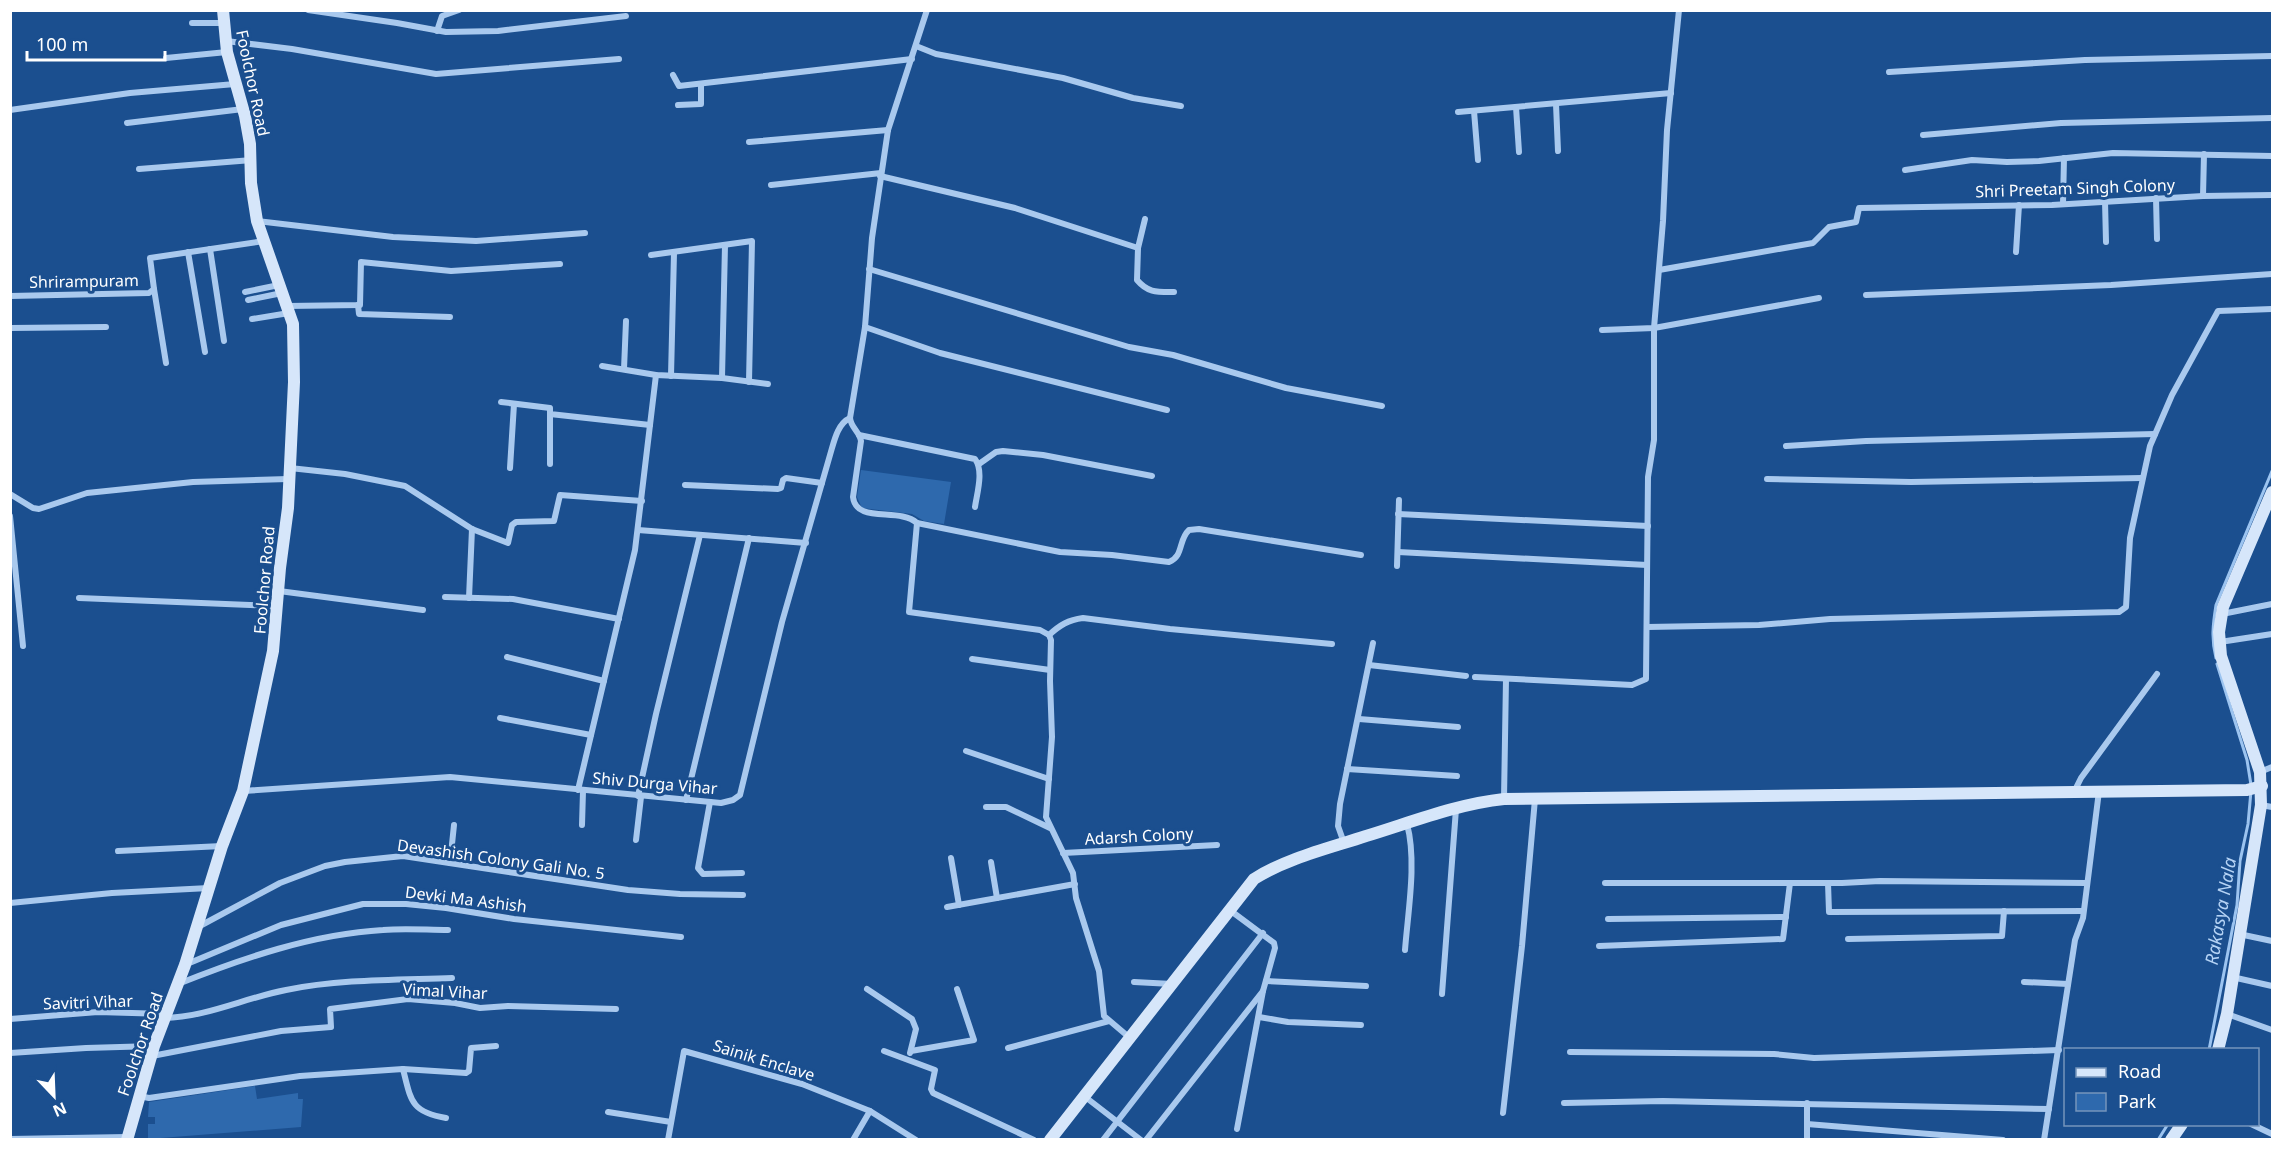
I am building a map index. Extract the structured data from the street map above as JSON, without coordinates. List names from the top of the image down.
{
  "streets": {
    "street": [
      "Foolchor Road",
      "Shri Preetam Singh Colony",
      "Shrirampuram",
      "Shiv Durga Vihar",
      "Adarsh Colony",
      "Devashish Colony Gali No. 5",
      "Devki Ma Ashish",
      "Vimal Vihar",
      "Savitri Vihar",
      "Sainik Enclave"
    ]
  },
  "crossings": [
    ["Foolchor Road", "Shrirampuram"],
    ["Foolchor Road", "Shiv Durga Vihar"],
    ["Foolchor Road", "Devashish Colony Gali No. 5"],
    ["Foolchor Road", "Devki Ma Ashish"],
    ["Foolchor Road", "Vimal Vihar"],
    ["Foolchor Road", "Savitri Vihar"]
  ],
  "water": ["Rakasya Nala"],
  "legend": ["Road", "Park"],
  "scale_bar": "100 m",
  "north": "bottom right"
}
